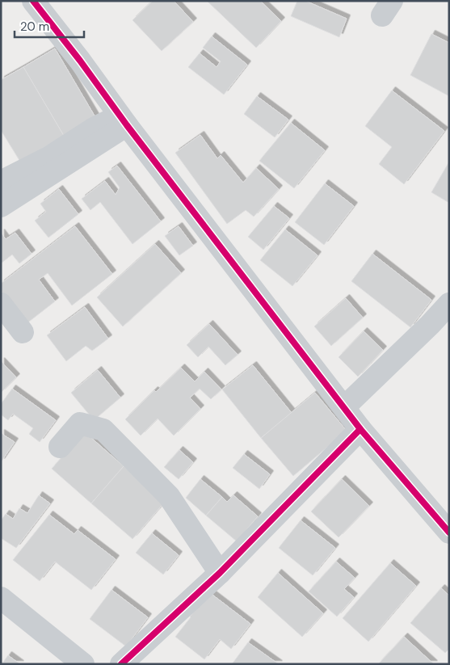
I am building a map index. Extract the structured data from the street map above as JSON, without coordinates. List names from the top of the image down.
{
  "scale_bar": "20 m"
}
